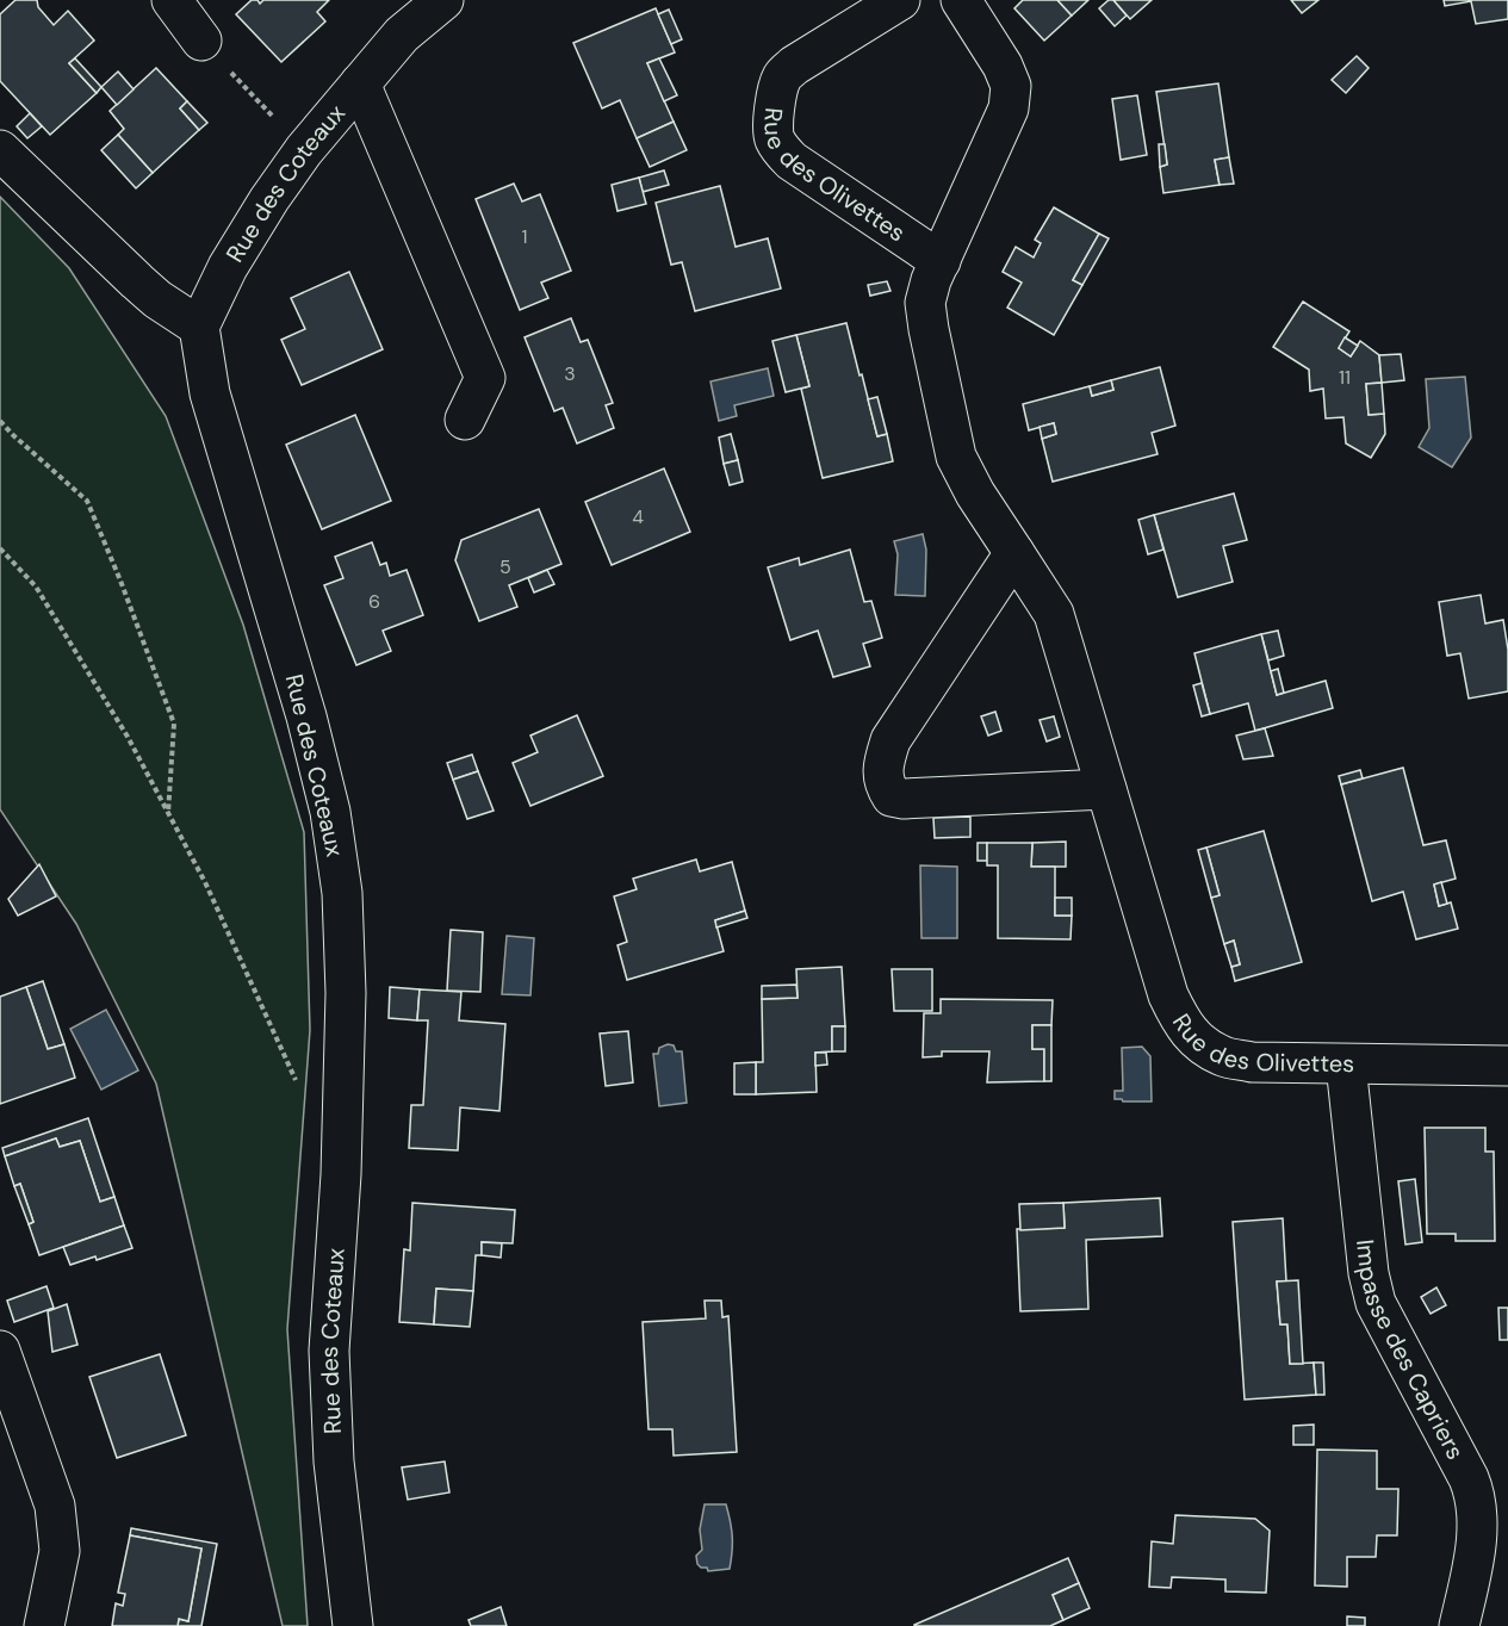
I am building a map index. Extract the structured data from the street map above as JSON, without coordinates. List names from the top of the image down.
{
  "streets": {
    "street": ["Rue des Olivettes", "Rue des Coteaux", "Impasse des Capriers"]
  },
  "crossings": [
    ["Rue des Olivettes", "Impasse des Capriers"]
  ],
  "house_numbers": [
    "1",
    "3",
    "11",
    "4",
    "5",
    "6"
  ]
}
